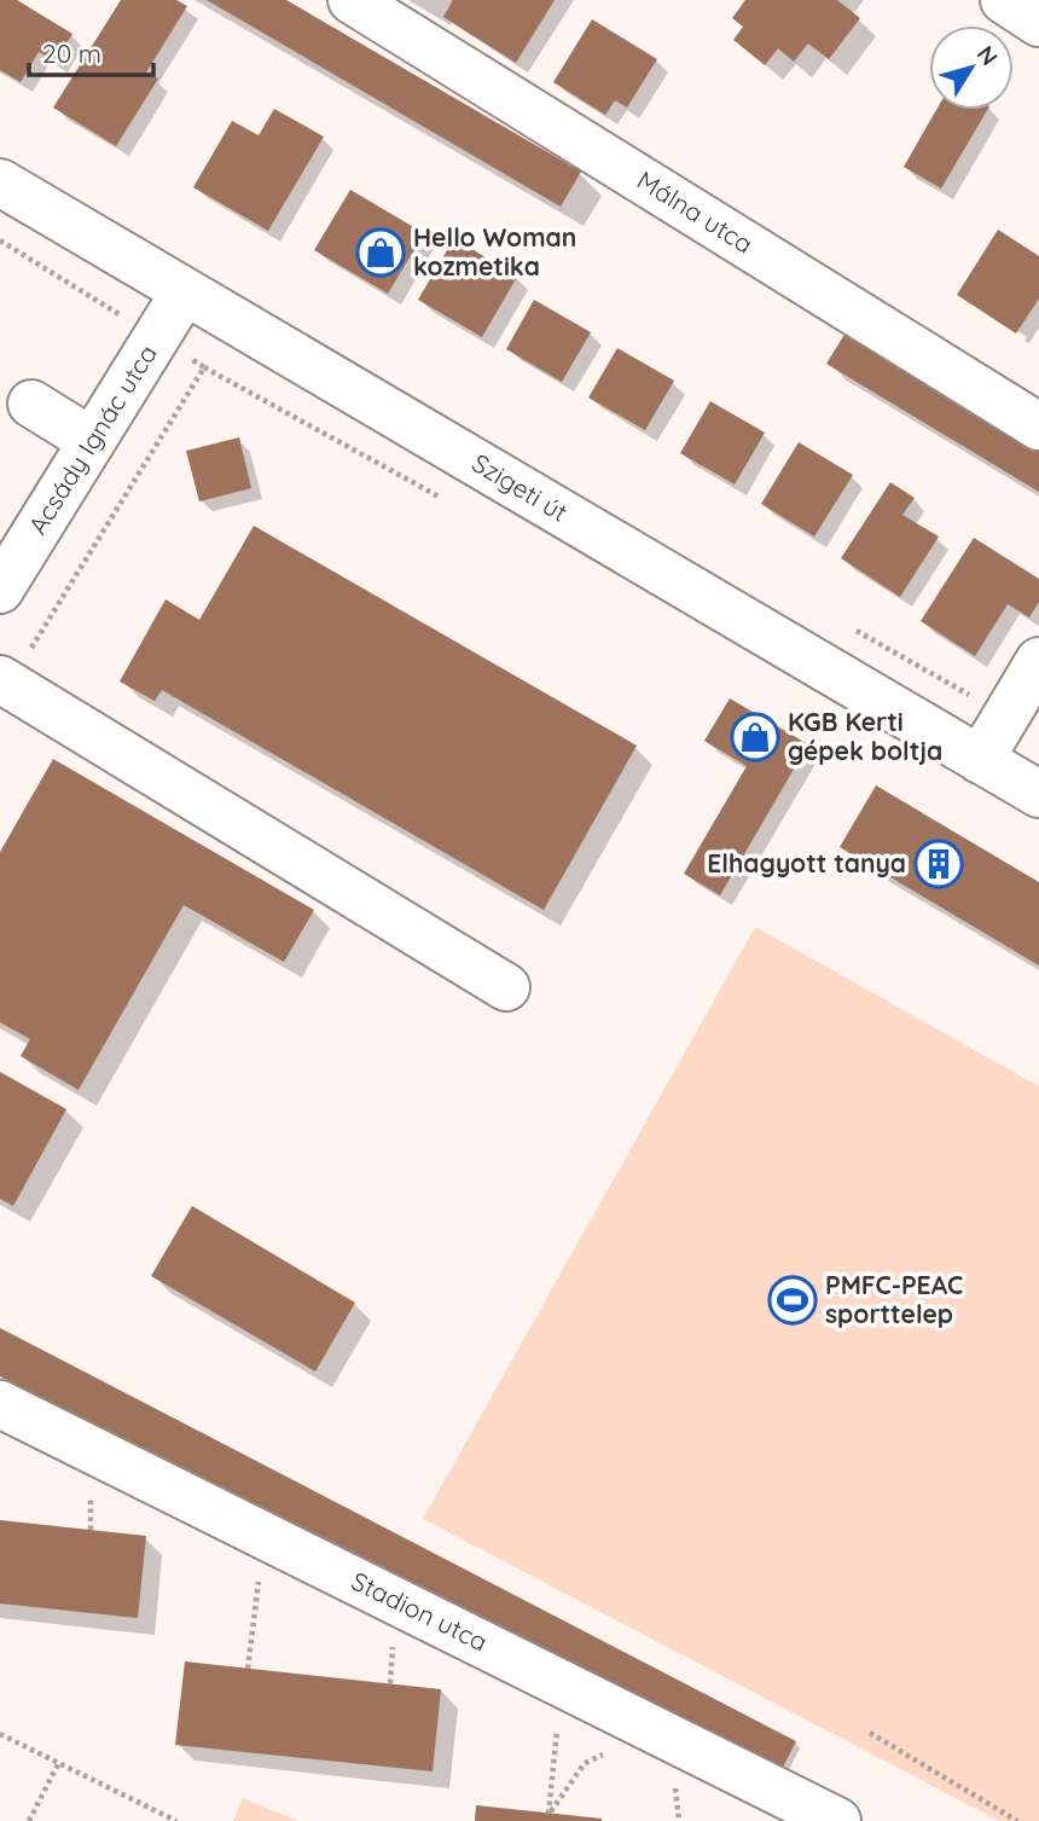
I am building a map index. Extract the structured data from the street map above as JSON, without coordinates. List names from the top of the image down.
{
  "streets": {
    "street": [
      "Málna utca",
      "Acsády Ignác utca",
      "Szigeti út",
      "Stadion utca"
    ]
  },
  "crossings": [
    ["Acsády Ignác utca", "Szigeti út"]
  ],
  "places": {
    "shop": ["Hello Woman kozmetika", "KGB Kerti gépek boltja"],
    "building": ["Elhagyott tanya"],
    "sports": ["PMFC-PEAC sporttelep"]
  },
  "scale_bar": "20 m",
  "north": "top right"
}
